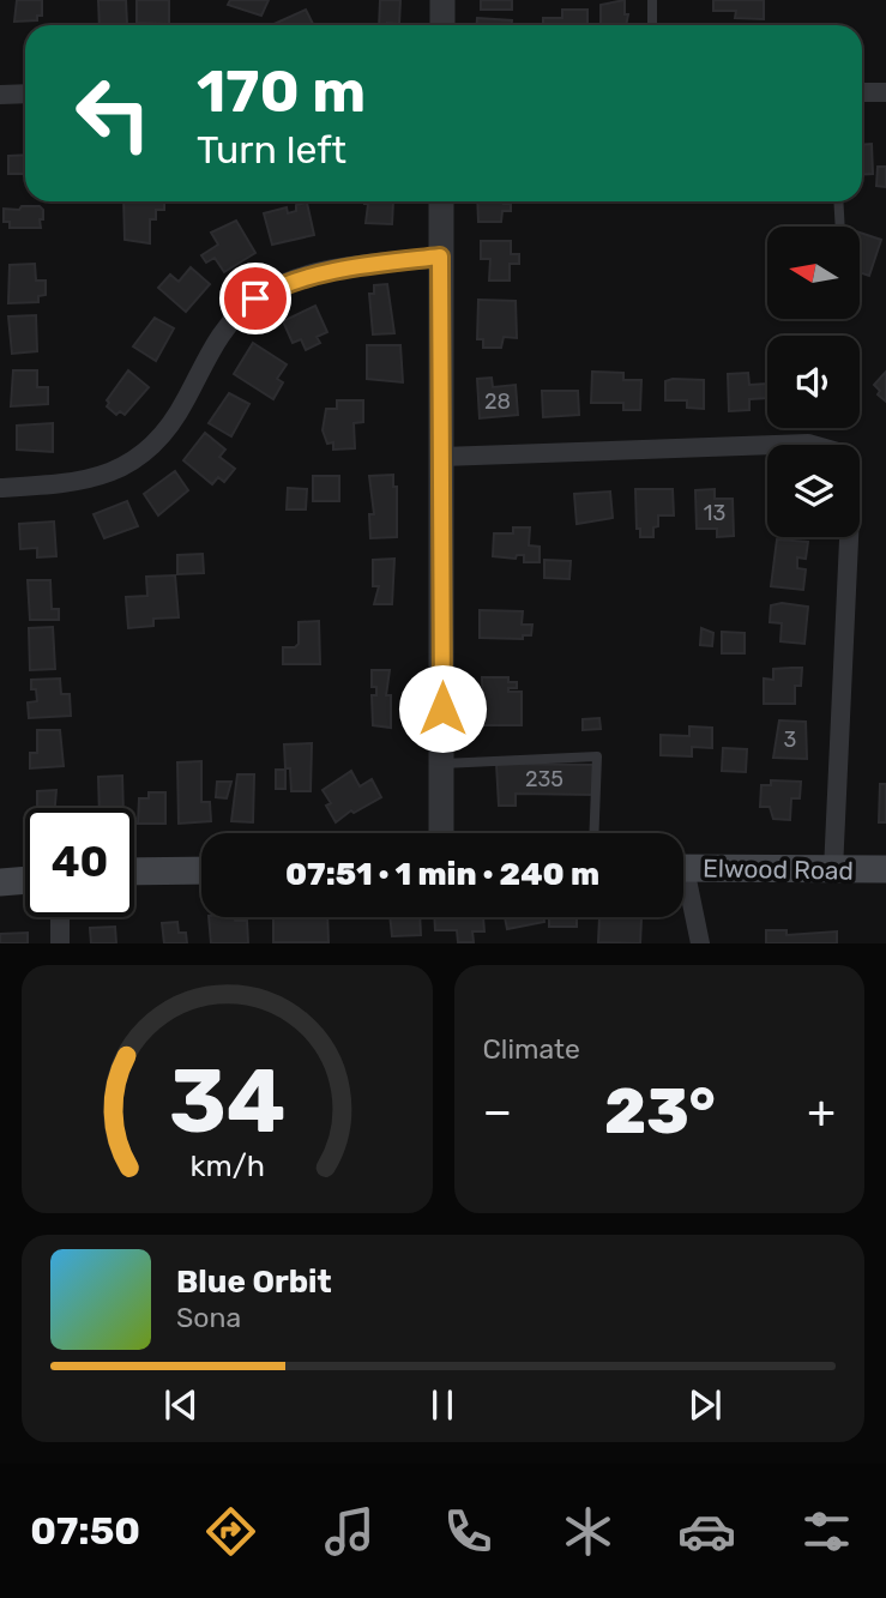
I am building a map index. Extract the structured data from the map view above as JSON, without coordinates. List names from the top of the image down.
{
  "streets": {
    "main road": ["Elwood Road"]
  },
  "house_numbers": [
    "28",
    "13",
    "3",
    "235"
  ],
  "north": "left",
  "page": {
    "turn": ["170 m", "Turn left"],
    "limit": "40",
    "trip": "07:51 · 1 min · 240 m",
    "tile": "Climate",
    "heat": ["−", "23°", "+"],
    "song": ["Blue Orbit", "Sona"],
    "tabs": "07:50",
    "gauge": ["34", "km/h"]
  }
}
